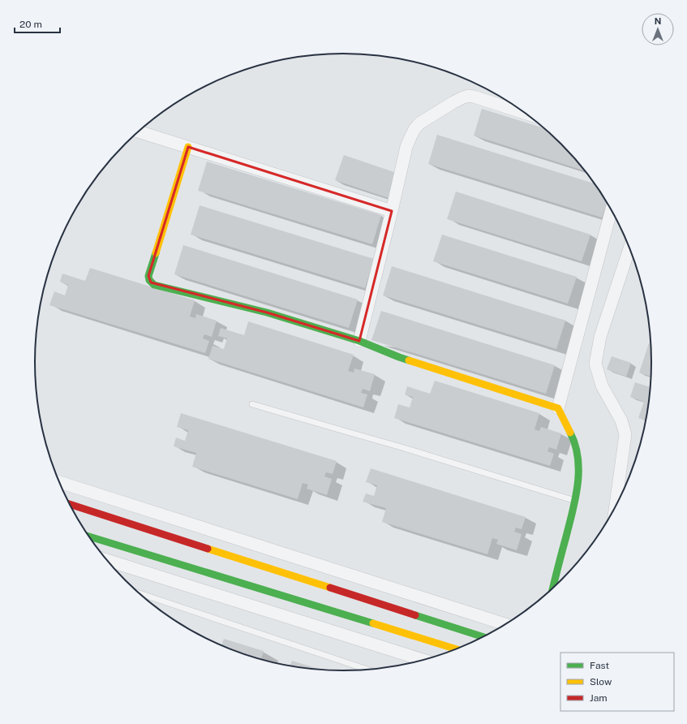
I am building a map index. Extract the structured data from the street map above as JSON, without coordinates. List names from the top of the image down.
{
  "legend": ["Fast", "Slow", "Jam"],
  "scale_bar": "20 m",
  "north": "top"
}
